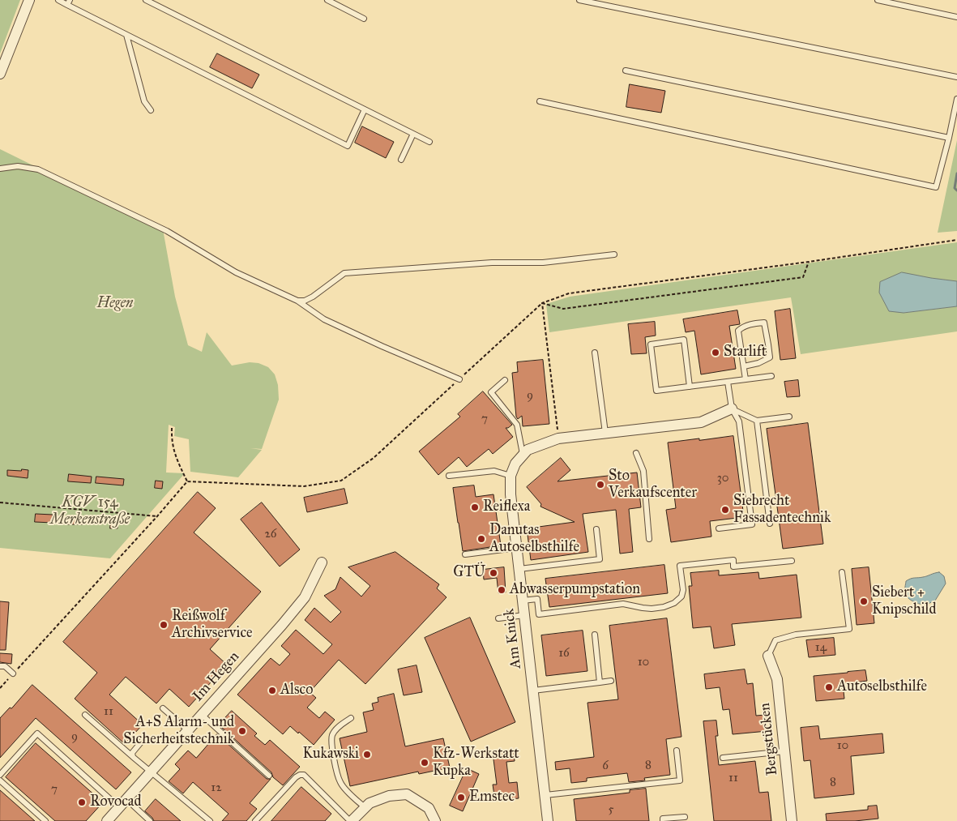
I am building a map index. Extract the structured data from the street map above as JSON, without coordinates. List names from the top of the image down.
{
  "streets": {
    "street": ["Am Knick", "Im Hegen", "Bergstücken"]
  },
  "parks": ["Hegen", "KGV 154 Merkenstraße"],
  "places": [
    "Starlift",
    "Sto Verkaufscenter",
    "Reiflexa",
    "Siebrecht Fassadentechnik",
    "Danutas Autoselbsthilfe",
    "GTÜ",
    "Abwasserpumpstation",
    "Siebert + Knipschild",
    "Reißwolf Archivservice",
    "Autoselbsthilfe",
    "Alsco",
    "A+S Alarm- und Sicherheitstechnik",
    "Kukawski",
    "Kfz-Werkstatt Kupka",
    "Emstec",
    "Rovocad"
  ],
  "house_numbers": [
    "9",
    "7",
    "30",
    "26",
    "14",
    "16",
    "10",
    "11",
    "9",
    "10",
    "8",
    "6",
    "11",
    "8",
    "12",
    "7",
    "5"
  ]
}
